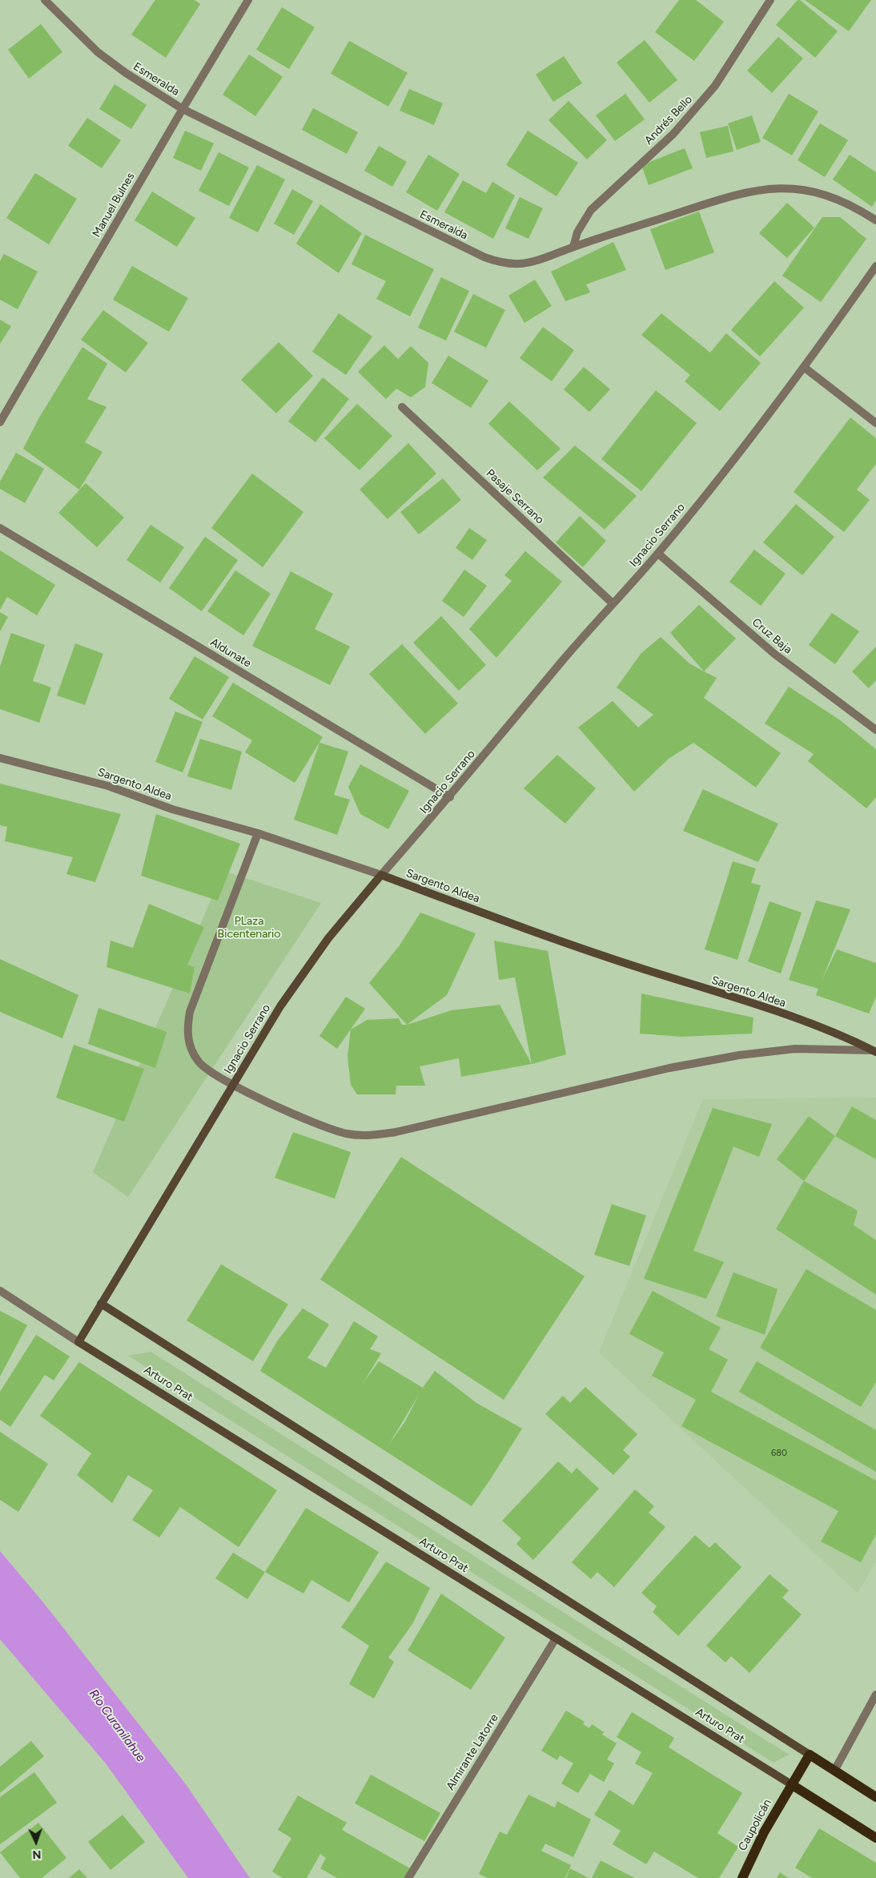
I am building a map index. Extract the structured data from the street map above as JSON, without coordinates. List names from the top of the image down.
{
  "streets": {
    "main road": [
      "Ignacio Serrano",
      "Sargento Aldea",
      "Arturo Prat",
      "Caupolicán"
    ],
    "street": [
      "Esmeralda",
      "Andrés Bello",
      "Manuel Bulnes",
      "Pasaje Serrano",
      "Cruz Baja",
      "Aldunate",
      "Almirante Latorre"
    ]
  },
  "crossings": [
    ["Esmeralda", "Andrés Bello"],
    ["Esmeralda", "Manuel Bulnes"],
    ["Pasaje Serrano", "Ignacio Serrano"],
    ["Ignacio Serrano", "Cruz Baja"],
    ["Ignacio Serrano", "Aldunate"],
    ["Ignacio Serrano", "Sargento Aldea"],
    ["Ignacio Serrano", "Arturo Prat"],
    ["Arturo Prat", "Almirante Latorre"],
    ["Arturo Prat", "Caupolicán"]
  ],
  "water": ["Río Curanilahue"],
  "parks": ["PLaza Bicentenario"],
  "house_numbers": ["680"],
  "north": "bottom"
}
